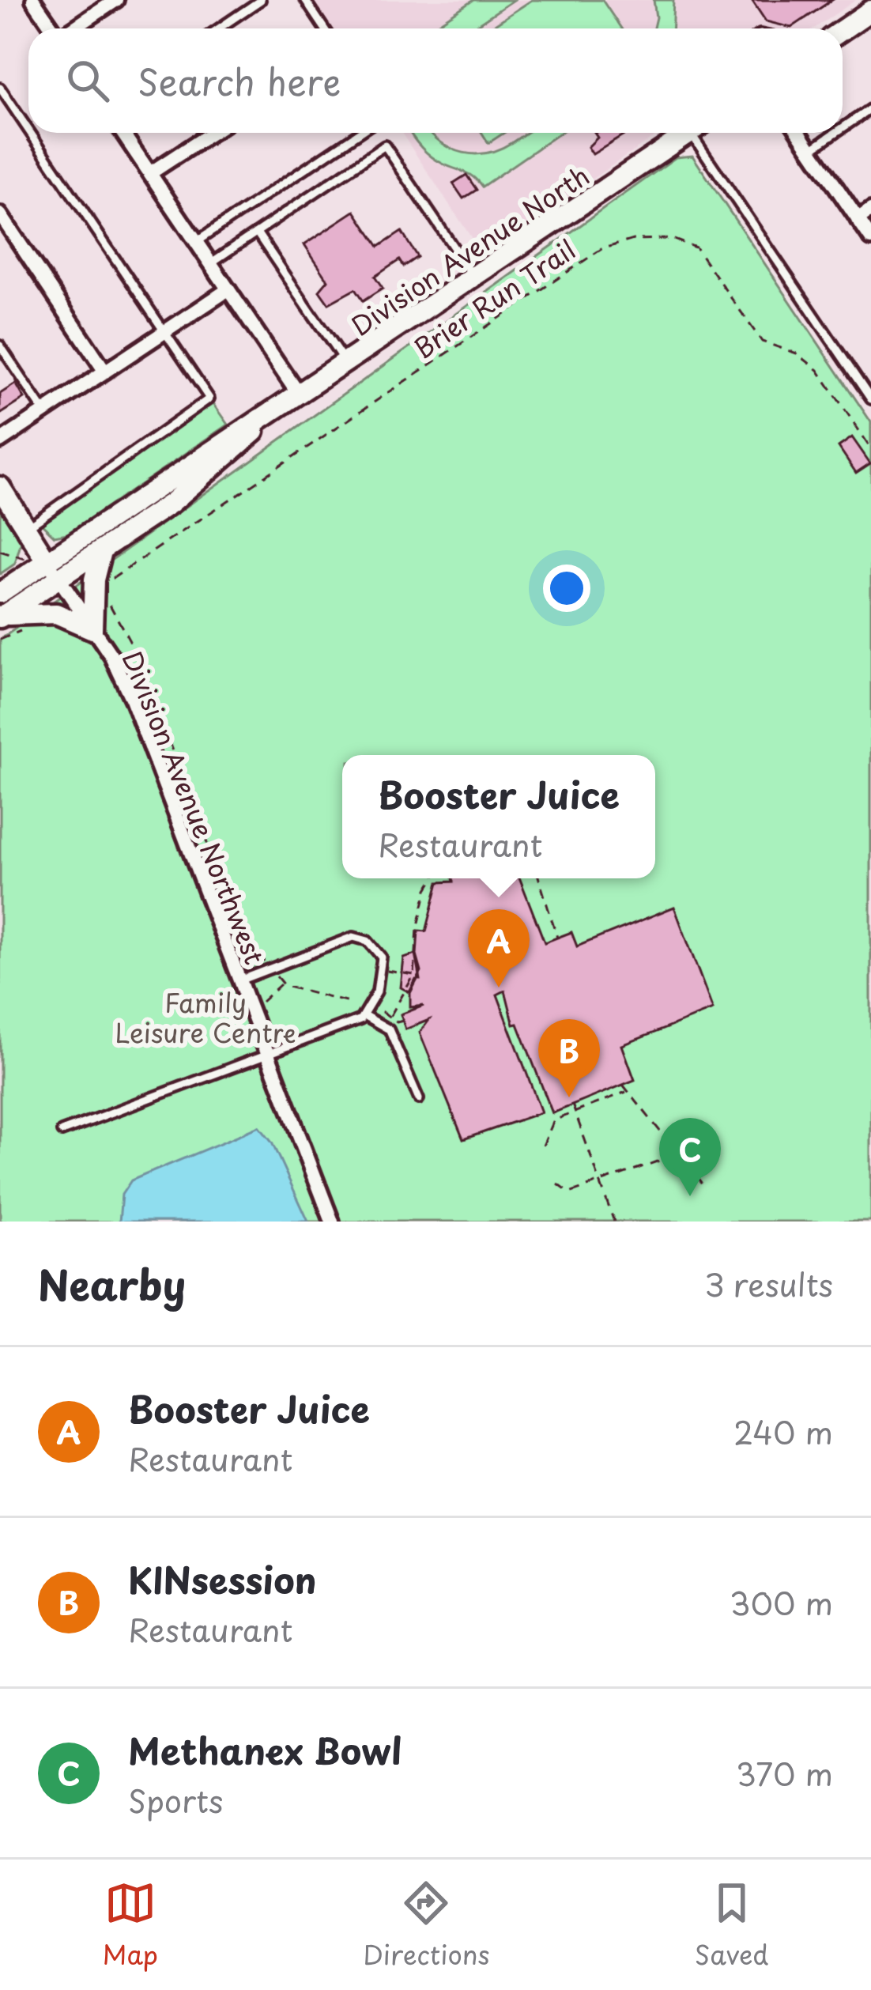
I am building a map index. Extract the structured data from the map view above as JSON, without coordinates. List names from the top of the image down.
{
  "streets": {
    "main road": ["Division Avenue North"],
    "street": ["Division Avenue Northwest"],
    "path": ["Brier Run Trail"]
  },
  "crossings": [
    ["Division Avenue North", "Division Avenue Northwest"]
  ],
  "parks": ["Family Leisure Centre"],
  "page": {
    "search": "Search here",
    "popup": ["Booster Juice", "Restaurant"],
    "pins": ["A", "B", "C"],
    "heading": ["Nearby", "3 results"],
    "list": [
      {
        "mark": "A",
        "name": "Booster Juice",
        "note": "Restaurant",
        "value": "240 m"
      },
      {
        "mark": "B",
        "name": "KINsession",
        "note": "Restaurant",
        "value": "300 m"
      },
      {
        "mark": "C",
        "name": "Methanex Bowl",
        "note": "Sports",
        "value": "370 m"
      }
    ],
    "nav": ["Map", "Directions", "Saved"]
  }
}
